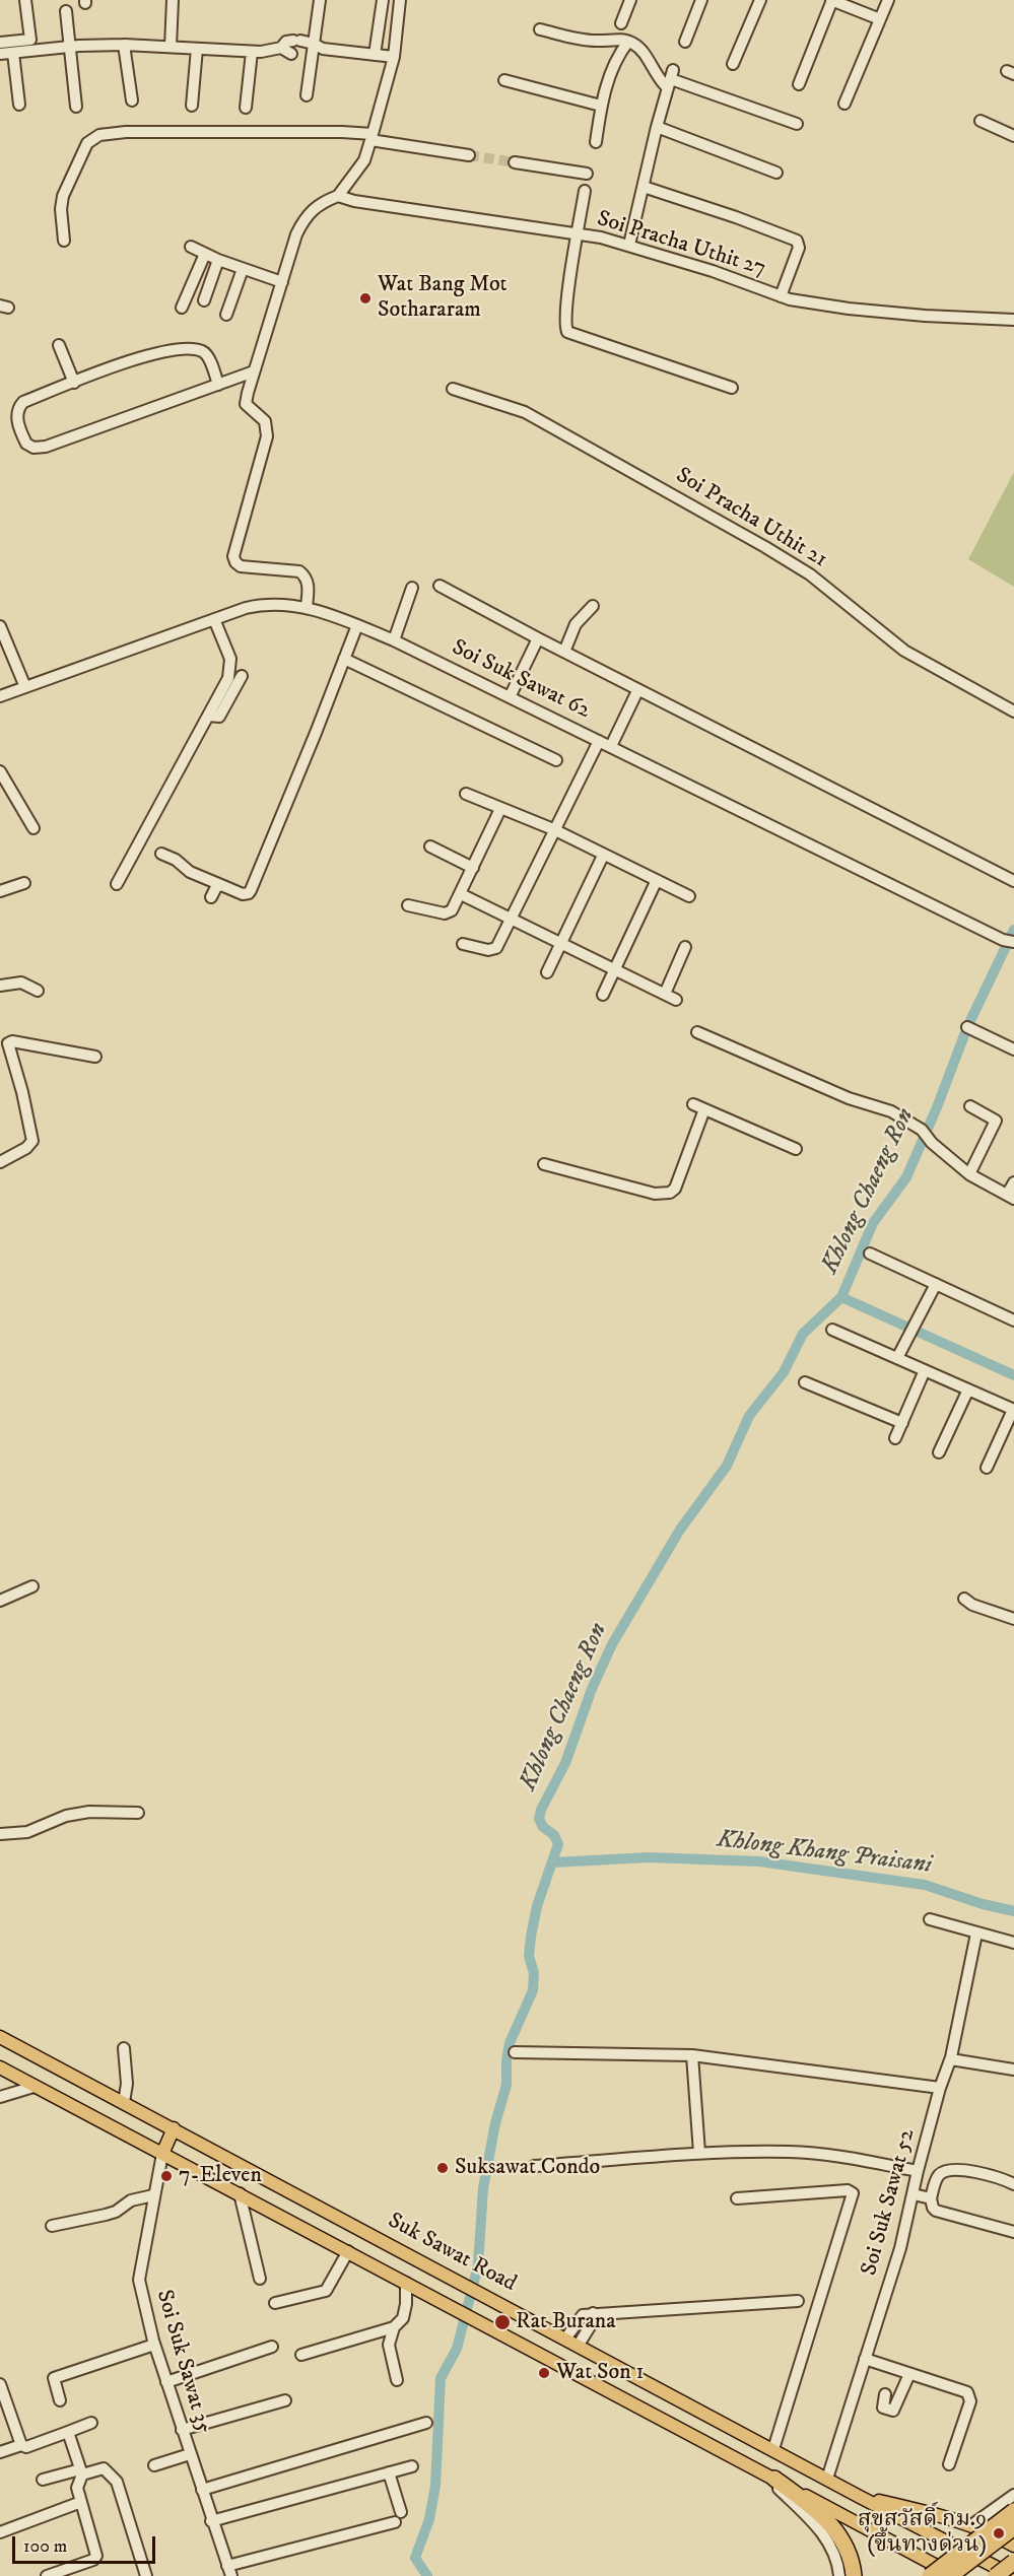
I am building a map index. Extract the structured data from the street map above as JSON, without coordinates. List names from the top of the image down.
{
  "streets": {
    "main road": ["Suk Sawat Road"],
    "street": [
      "Soi Pracha Uthit 27",
      "Soi Pracha Uthit 21",
      "Soi Suk Sawat 62",
      "Soi Suk Sawat 52",
      "Soi Suk Sawat 35"
    ]
  },
  "crossings": [
    ["Soi Suk Sawat 52", "Suk Sawat Road"],
    ["Suk Sawat Road", "Soi Suk Sawat 35"]
  ],
  "water": ["Khlong Chaeng Ron", "Khlong Khang Praisani"],
  "places": [
    "Wat Bang Mot Sothararam",
    "Suksawat Condo",
    "7-Eleven",
    "Rat Burana",
    "Wat Son 1",
    "สุขสวัสดิ์ กม.9 (ขึ้นทางด่วน)"
  ],
  "scale_bar": "100 m"
}
